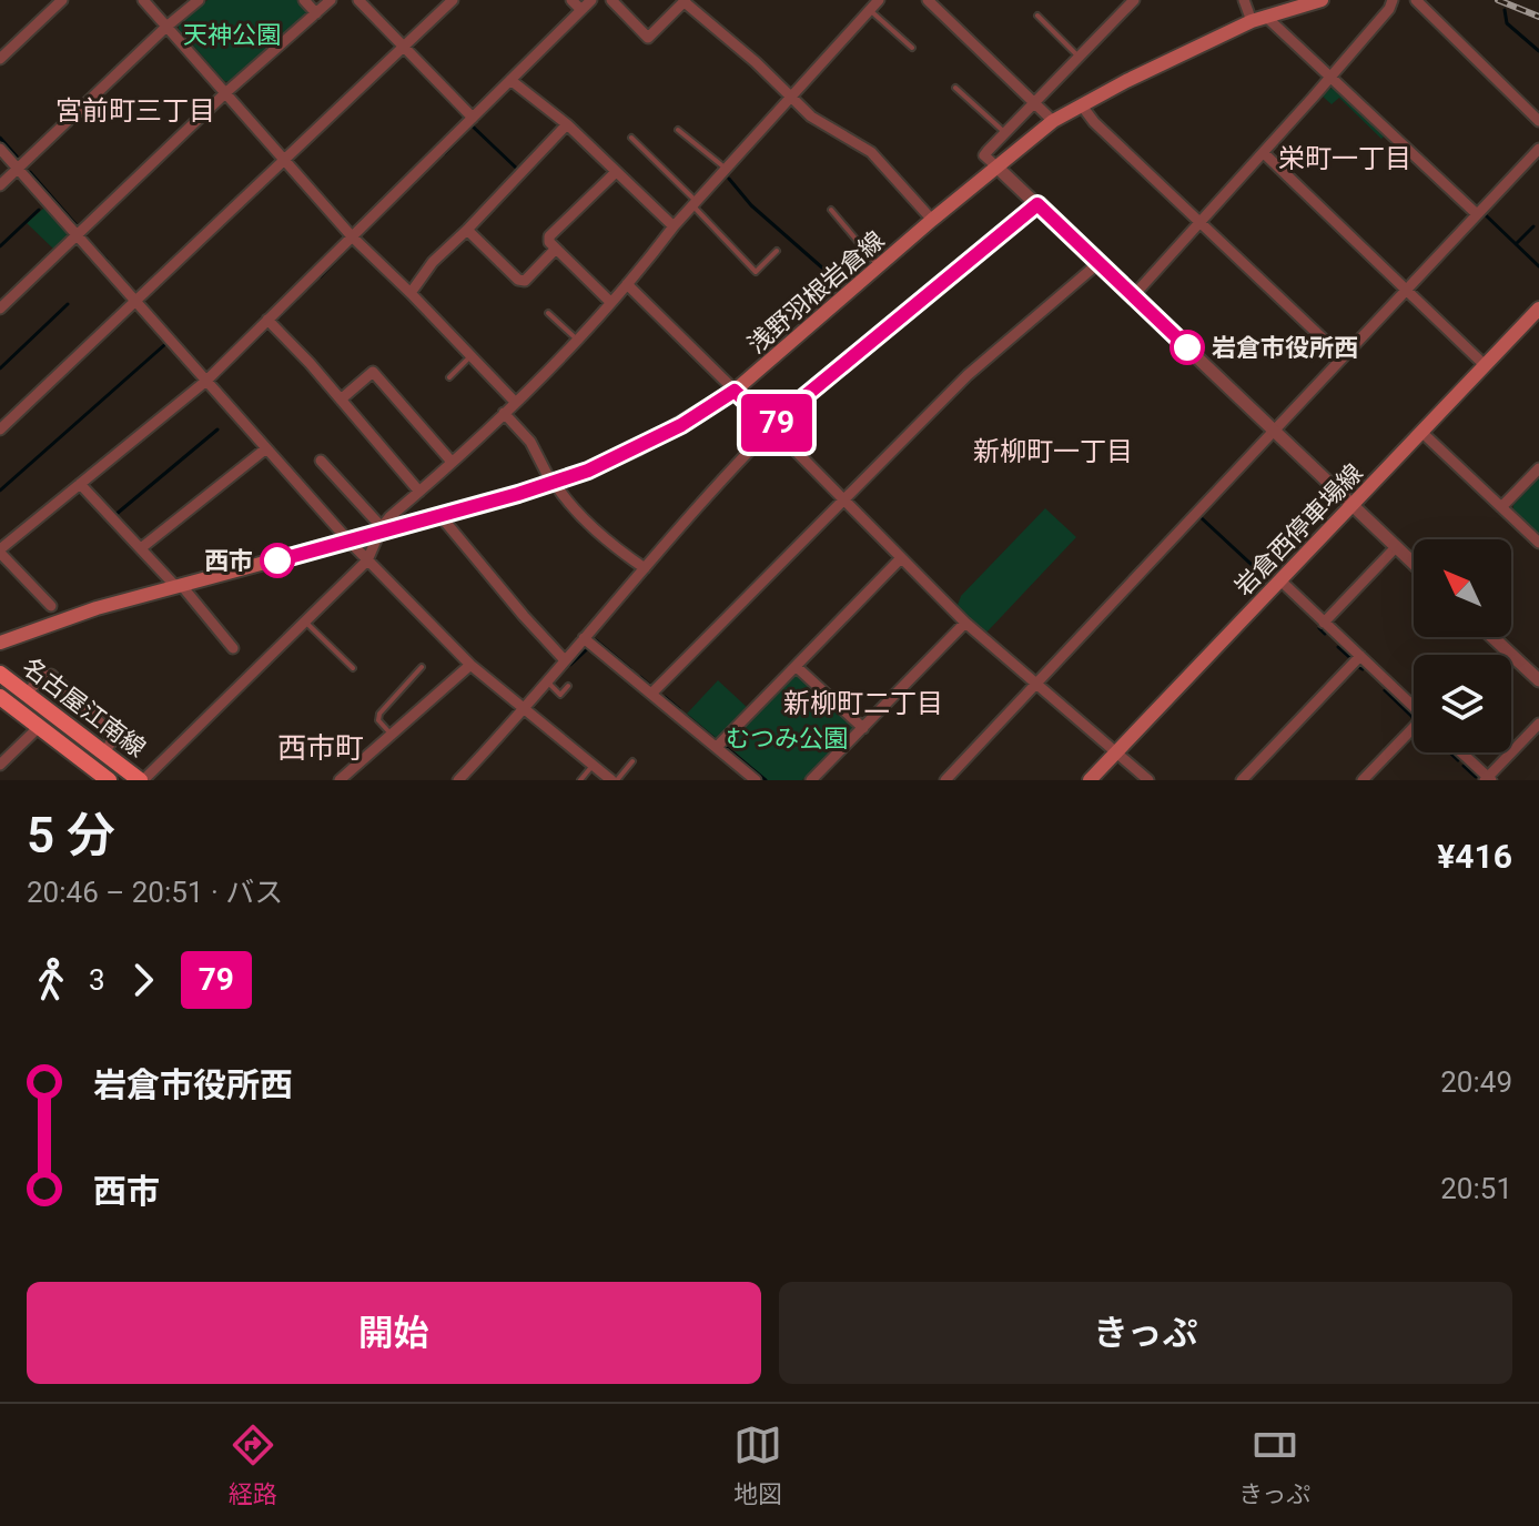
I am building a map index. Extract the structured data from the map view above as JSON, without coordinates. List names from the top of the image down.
{
  "streets": {
    "main road": ["浅野羽根岩倉線", "岩倉西停車場線", "名古屋江南線"]
  },
  "districts": [
    "宮前町三丁目",
    "栄町一丁目",
    "新柳町一丁目",
    "新柳町二丁目",
    "西市町"
  ],
  "parks": ["天神公園", "むつみ公園"],
  "places": ["岩倉市役所西", "西市"],
  "lines": ["bus line 79"],
  "north": "top left",
  "page": {
    "on_map": "79",
    "heading": ["5 分", "20:46 – 20:51 · バス", "¥416"],
    "legs": ["3", "79"],
    "list": [
      {
        "name": "岩倉市役所西",
        "value": "20:49"
      },
      {
        "name": "西市",
        "value": "20:51"
      }
    ],
    "buttons": ["開始", "きっぷ"],
    "tabs": ["経路", "地図", "きっぷ"]
  }
}
